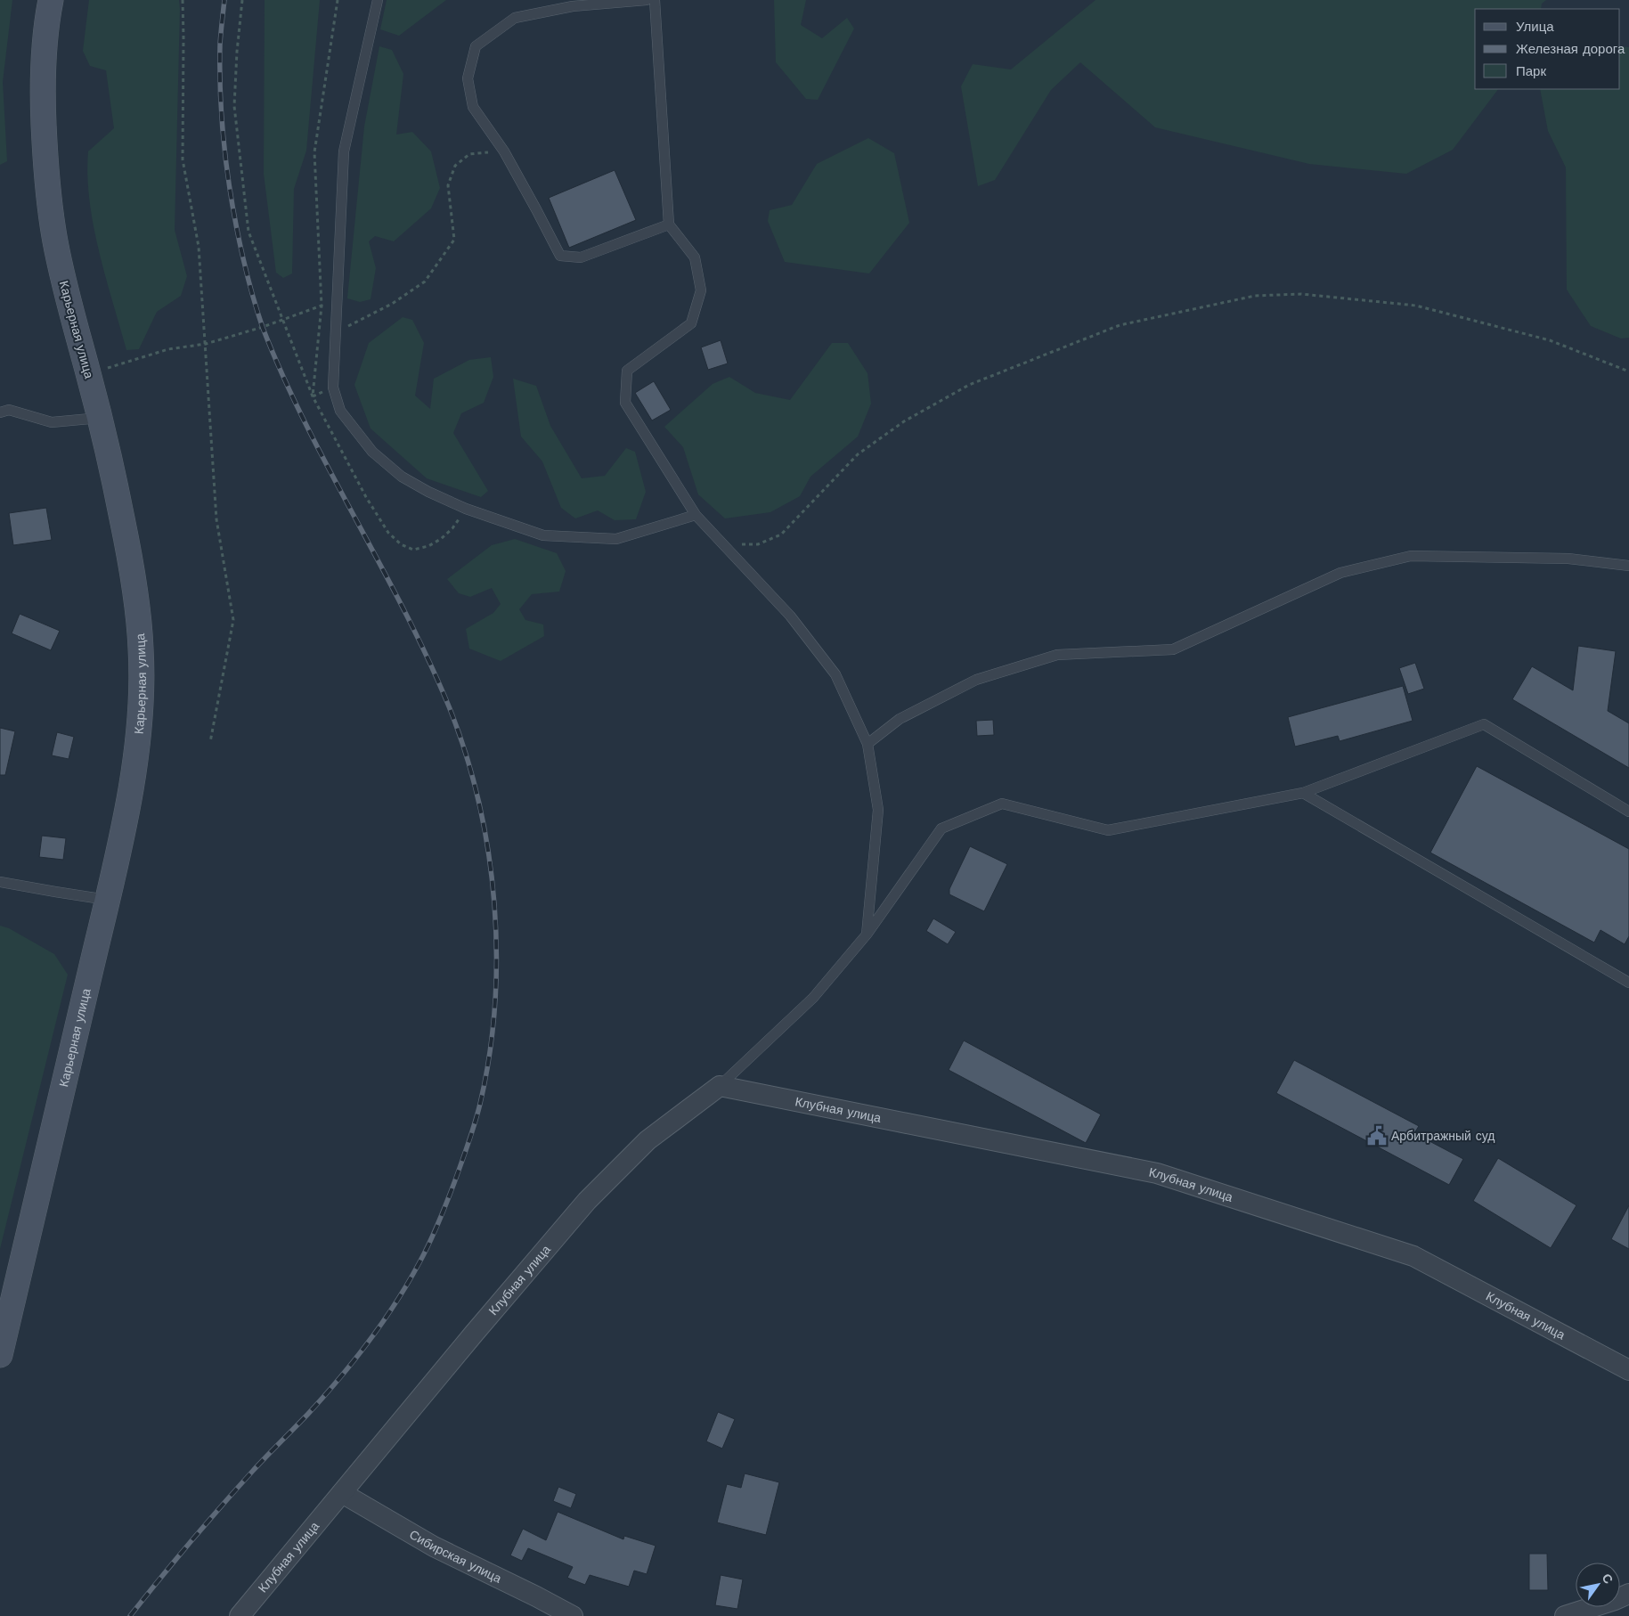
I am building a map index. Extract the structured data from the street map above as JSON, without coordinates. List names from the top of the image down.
{
  "streets": {
    "main road": ["Карьерная улица"],
    "street": ["Клубная улица", "Сибирская улица"]
  },
  "crossings": [
    ["Клубная улица", "Сибирская улица"]
  ],
  "places": {
    "public building": ["Арбитражный суд"]
  },
  "legend": ["Улица", "Железная дорога", "Парк"],
  "north": "top right"
}
